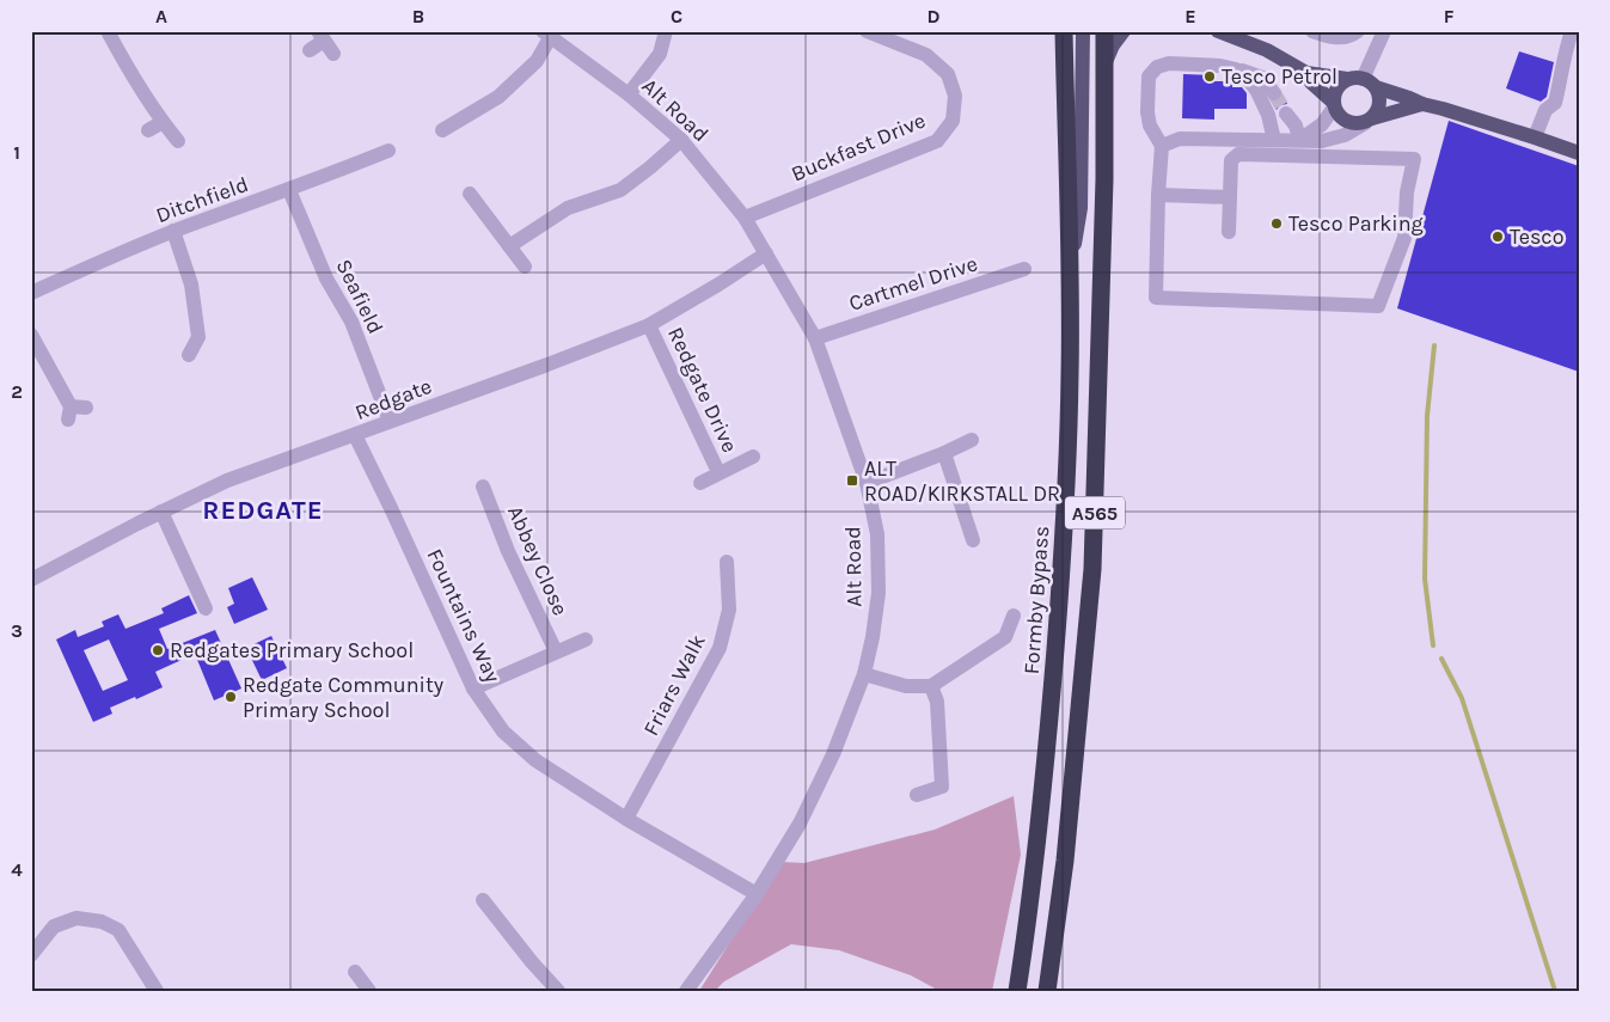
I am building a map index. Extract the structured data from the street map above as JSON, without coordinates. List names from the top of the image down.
{
  "streets": {
    "highway": ["A565", "Formby Bypass"],
    "street": [
      "Alt Road",
      "Buckfast Drive",
      "Ditchfield",
      "Cartmel Drive",
      "Seafield",
      "Redgate Drive",
      "Redgate",
      "Abbey Close",
      "Fountains Way",
      "Friars Walk"
    ]
  },
  "crossings": [
    ["Alt Road", "Buckfast Drive"],
    ["Alt Road", "Cartmel Drive"],
    ["Alt Road", "Redgate"],
    ["Alt Road", "Fountains Way"],
    ["Ditchfield", "Seafield"],
    ["Seafield", "Redgate"],
    ["Redgate Drive", "Redgate"],
    ["Redgate", "Fountains Way"],
    ["Abbey Close", "Fountains Way"],
    ["Fountains Way", "Friars Walk"]
  ],
  "districts": ["REDGATE"],
  "places": {
    "other": [
      "Tesco Petrol",
      "Tesco Parking",
      "Tesco",
      "Redgates Primary School",
      "Redgate Community Primary School"
    ],
    "transit": ["ALT ROAD/KIRKSTALL DR"]
  },
  "grid": {
    "columns": [
      "A",
      "B",
      "C",
      "D",
      "E",
      "F"
    ],
    "rows": [
      "1",
      "2",
      "3",
      "4"
    ]
  }
}
